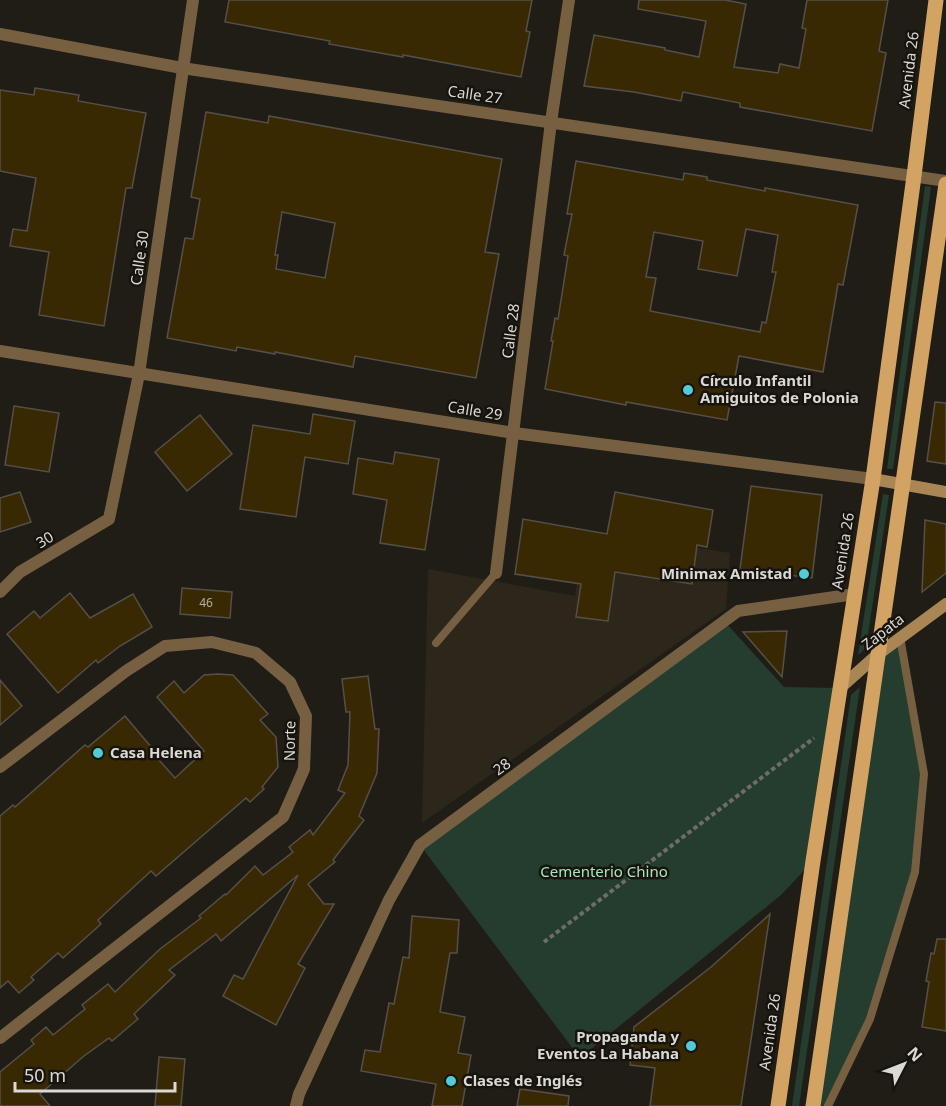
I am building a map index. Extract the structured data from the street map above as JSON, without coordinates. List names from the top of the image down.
{
  "streets": {
    "main road": ["Avenida 26", "Calle 29", "Zapata"],
    "street": [
      "Calle 27",
      "Calle 30",
      "Calle 28",
      "30",
      "Norte",
      "28"
    ]
  },
  "crossings": [
    ["Avenida 26", "Calle 27"],
    ["Avenida 26", "Calle 29"],
    ["Avenida 26", "Zapata"],
    ["Avenida 26", "28"],
    ["Calle 27", "Calle 30"],
    ["Calle 27", "Calle 28"],
    ["Calle 30", "Calle 29"],
    ["Calle 30", "30"],
    ["Calle 28", "Calle 29"]
  ],
  "parks": ["Cementerio Chino"],
  "places": [
    "Círculo Infantil Amiguitos de Polonia",
    "Minimax Amistad",
    "Casa Helena",
    "Propaganda y Eventos La Habana",
    "Clases de Inglés"
  ],
  "house_numbers": ["46"],
  "scale_bar": "50 m",
  "north": "top right"
}
